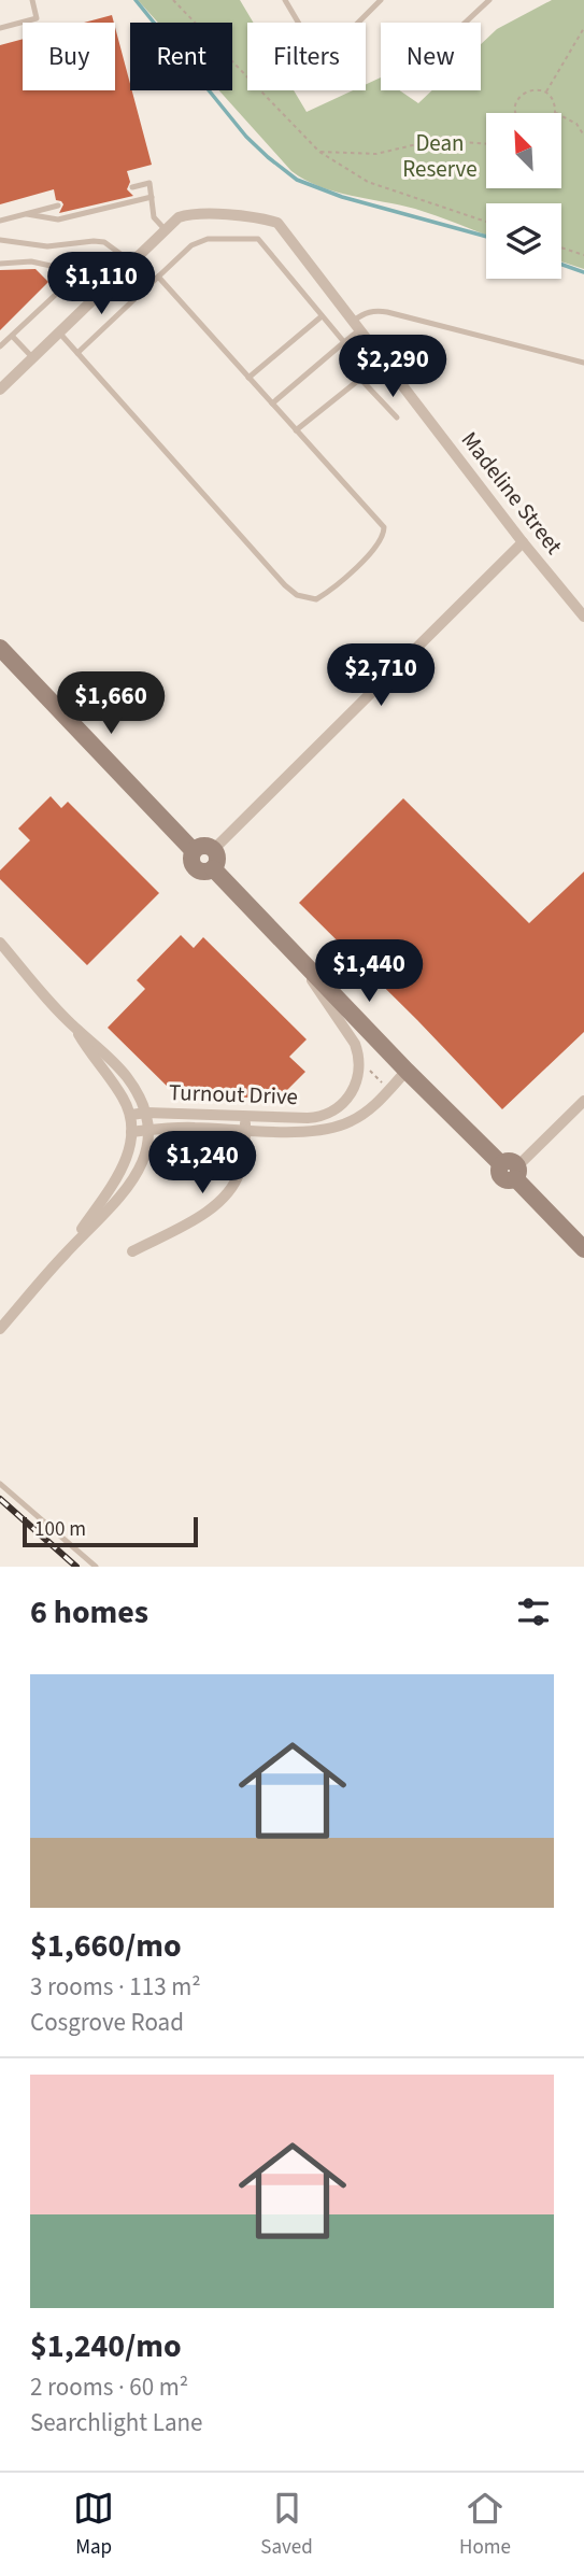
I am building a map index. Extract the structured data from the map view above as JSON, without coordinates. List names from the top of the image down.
{
  "streets": {
    "street": ["Madeline Street", "Turnout Drive"]
  },
  "parks": ["Dean Reserve"],
  "scale_bar": "100 m",
  "north": "top left",
  "page": {
    "chip": [
      "Buy",
      "Rent",
      "Filters",
      "New"
    ],
    "price": [
      "$1,110",
      "$2,290",
      "$2,710",
      "$1,660",
      "$1,440",
      "$1,240"
    ],
    "scale": "100 m",
    "heading": "6 homes",
    "list": [
      {
        "name": "$1,660/mo",
        "note": "3 rooms · 113 m² · Cosgrove Road"
      },
      {
        "name": "$1,240/mo",
        "note": "2 rooms · 60 m² · Searchlight Lane"
      }
    ],
    "tabs": ["Map", "Saved", "Home"]
  }
}
